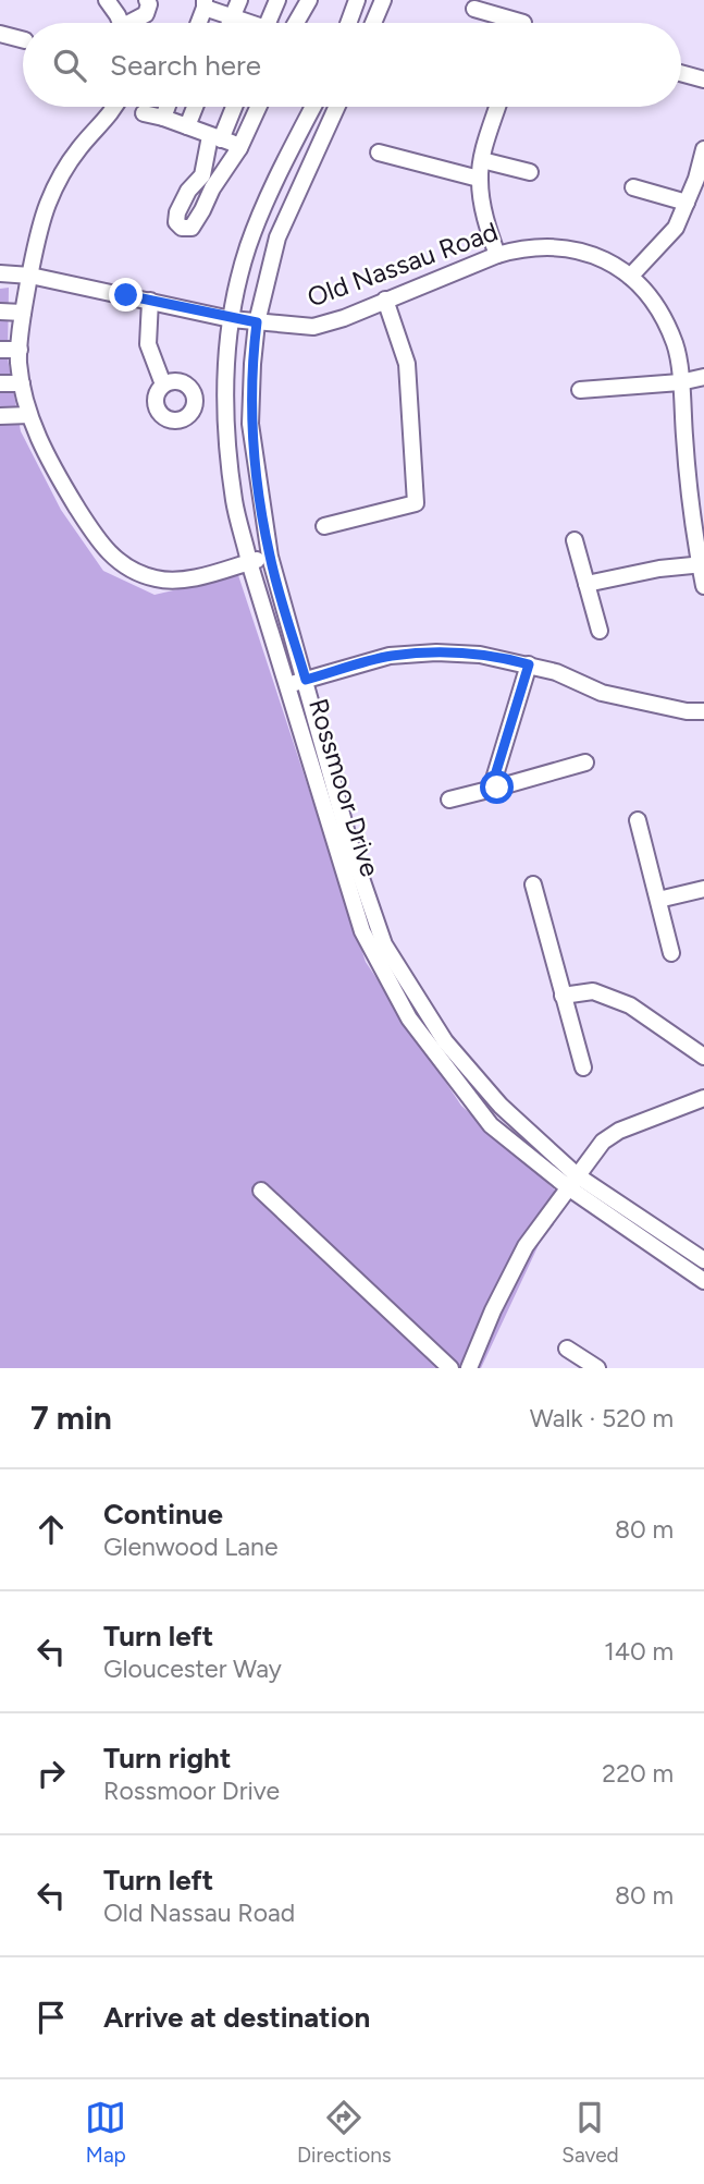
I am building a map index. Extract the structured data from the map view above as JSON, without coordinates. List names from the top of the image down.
{
  "streets": {
    "street": ["Old Nassau Road", "Rossmoor Drive"]
  },
  "crossings": [
    ["Old Nassau Road", "Rossmoor Drive"]
  ],
  "page": {
    "search": "Search here",
    "heading": ["7 min", "Walk · 520 m"],
    "list": [
      ["Continue", "Glenwood Lane", "80 m"],
      ["Turn left", "Gloucester Way", "140 m"],
      ["Turn right", "Rossmoor Drive", "220 m"],
      ["Turn left", "Old Nassau Road", "80 m"],
      "Arrive at destination"
    ],
    "nav": ["Map", "Directions", "Saved"]
  }
}
